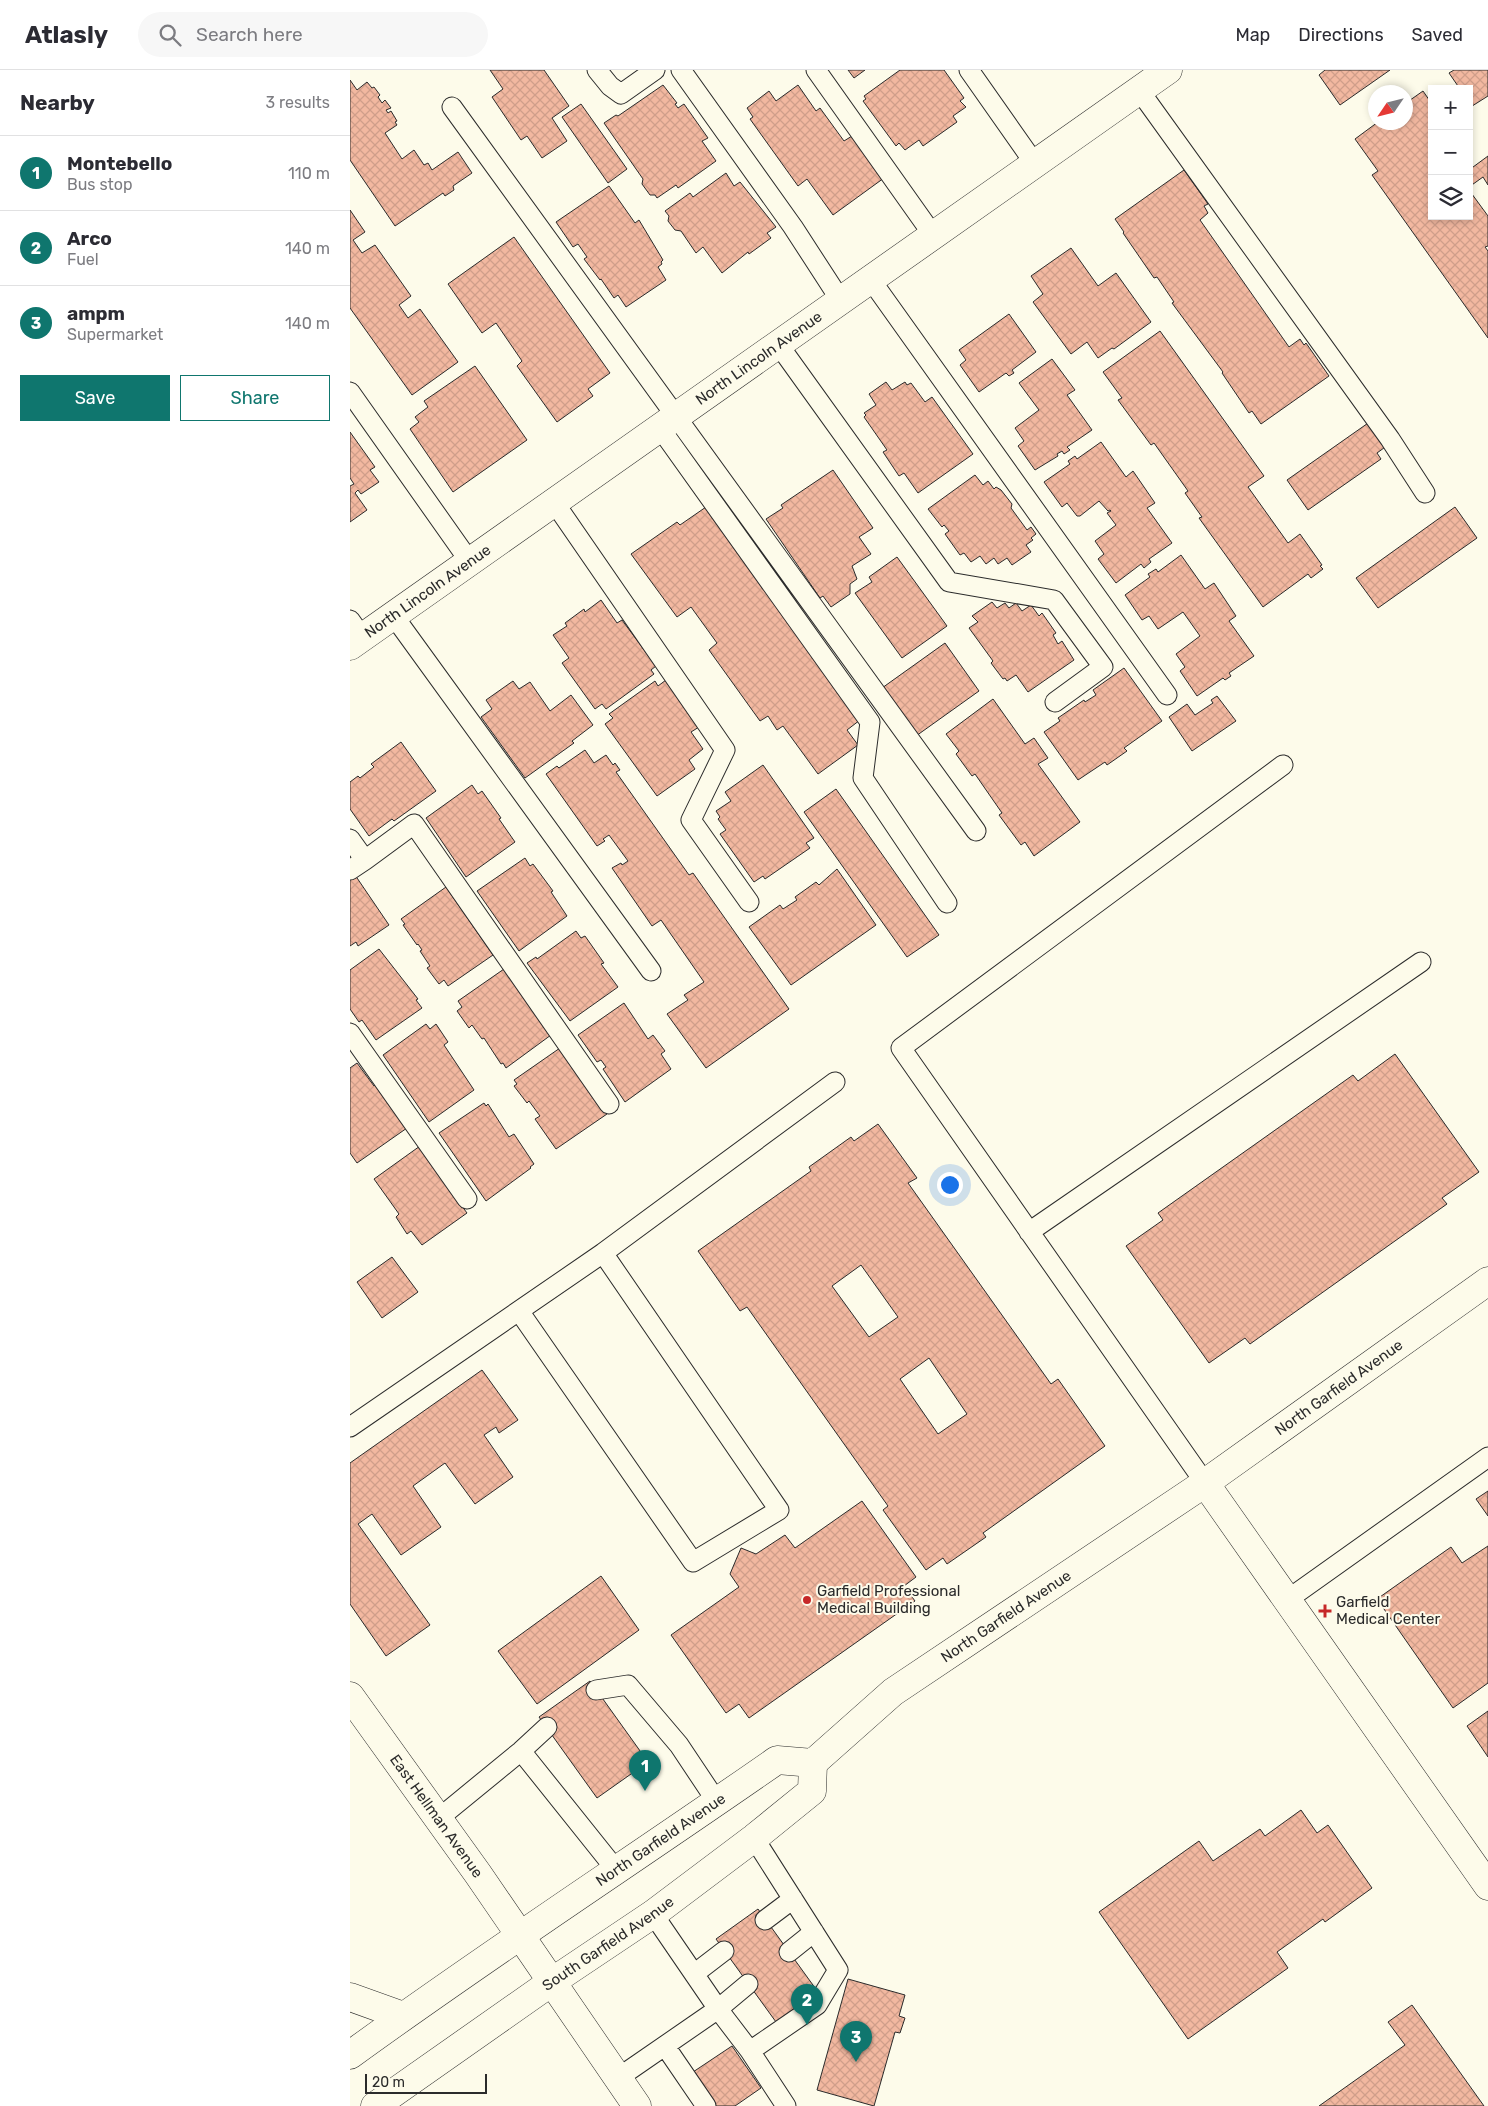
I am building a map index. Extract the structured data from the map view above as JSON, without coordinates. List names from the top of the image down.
{
  "streets": {
    "main road": [
      "North Lincoln Avenue",
      "North Garfield Avenue",
      "East Hellman Avenue",
      "South Garfield Avenue"
    ]
  },
  "crossings": [
    ["North Garfield Avenue", "East Hellman Avenue"],
    ["North Garfield Avenue", "South Garfield Avenue"],
    ["East Hellman Avenue", "South Garfield Avenue"]
  ],
  "places": {
    "other": ["Garfield Professional Medical Building"],
    "health": ["Garfield Medical Center"]
  },
  "scale_bar": "20 m",
  "north": "bottom left",
  "page": {
    "header": "Atlasly",
    "search": "Search here",
    "nav": ["Map", "Directions", "Saved"],
    "heading": ["Nearby", "3 results"],
    "map_buttons": ["+", "−"],
    "list": [
      {
        "mark": "1",
        "name": "Montebello",
        "note": "Bus stop",
        "value": "110 m"
      },
      {
        "mark": "2",
        "name": "Arco",
        "note": "Fuel",
        "value": "140 m"
      },
      {
        "mark": "3",
        "name": "ampm",
        "note": "Supermarket",
        "value": "140 m"
      }
    ],
    "buttons": ["Save", "Share"],
    "pins": ["1", "2", "3"],
    "scale": "20 m"
  }
}
